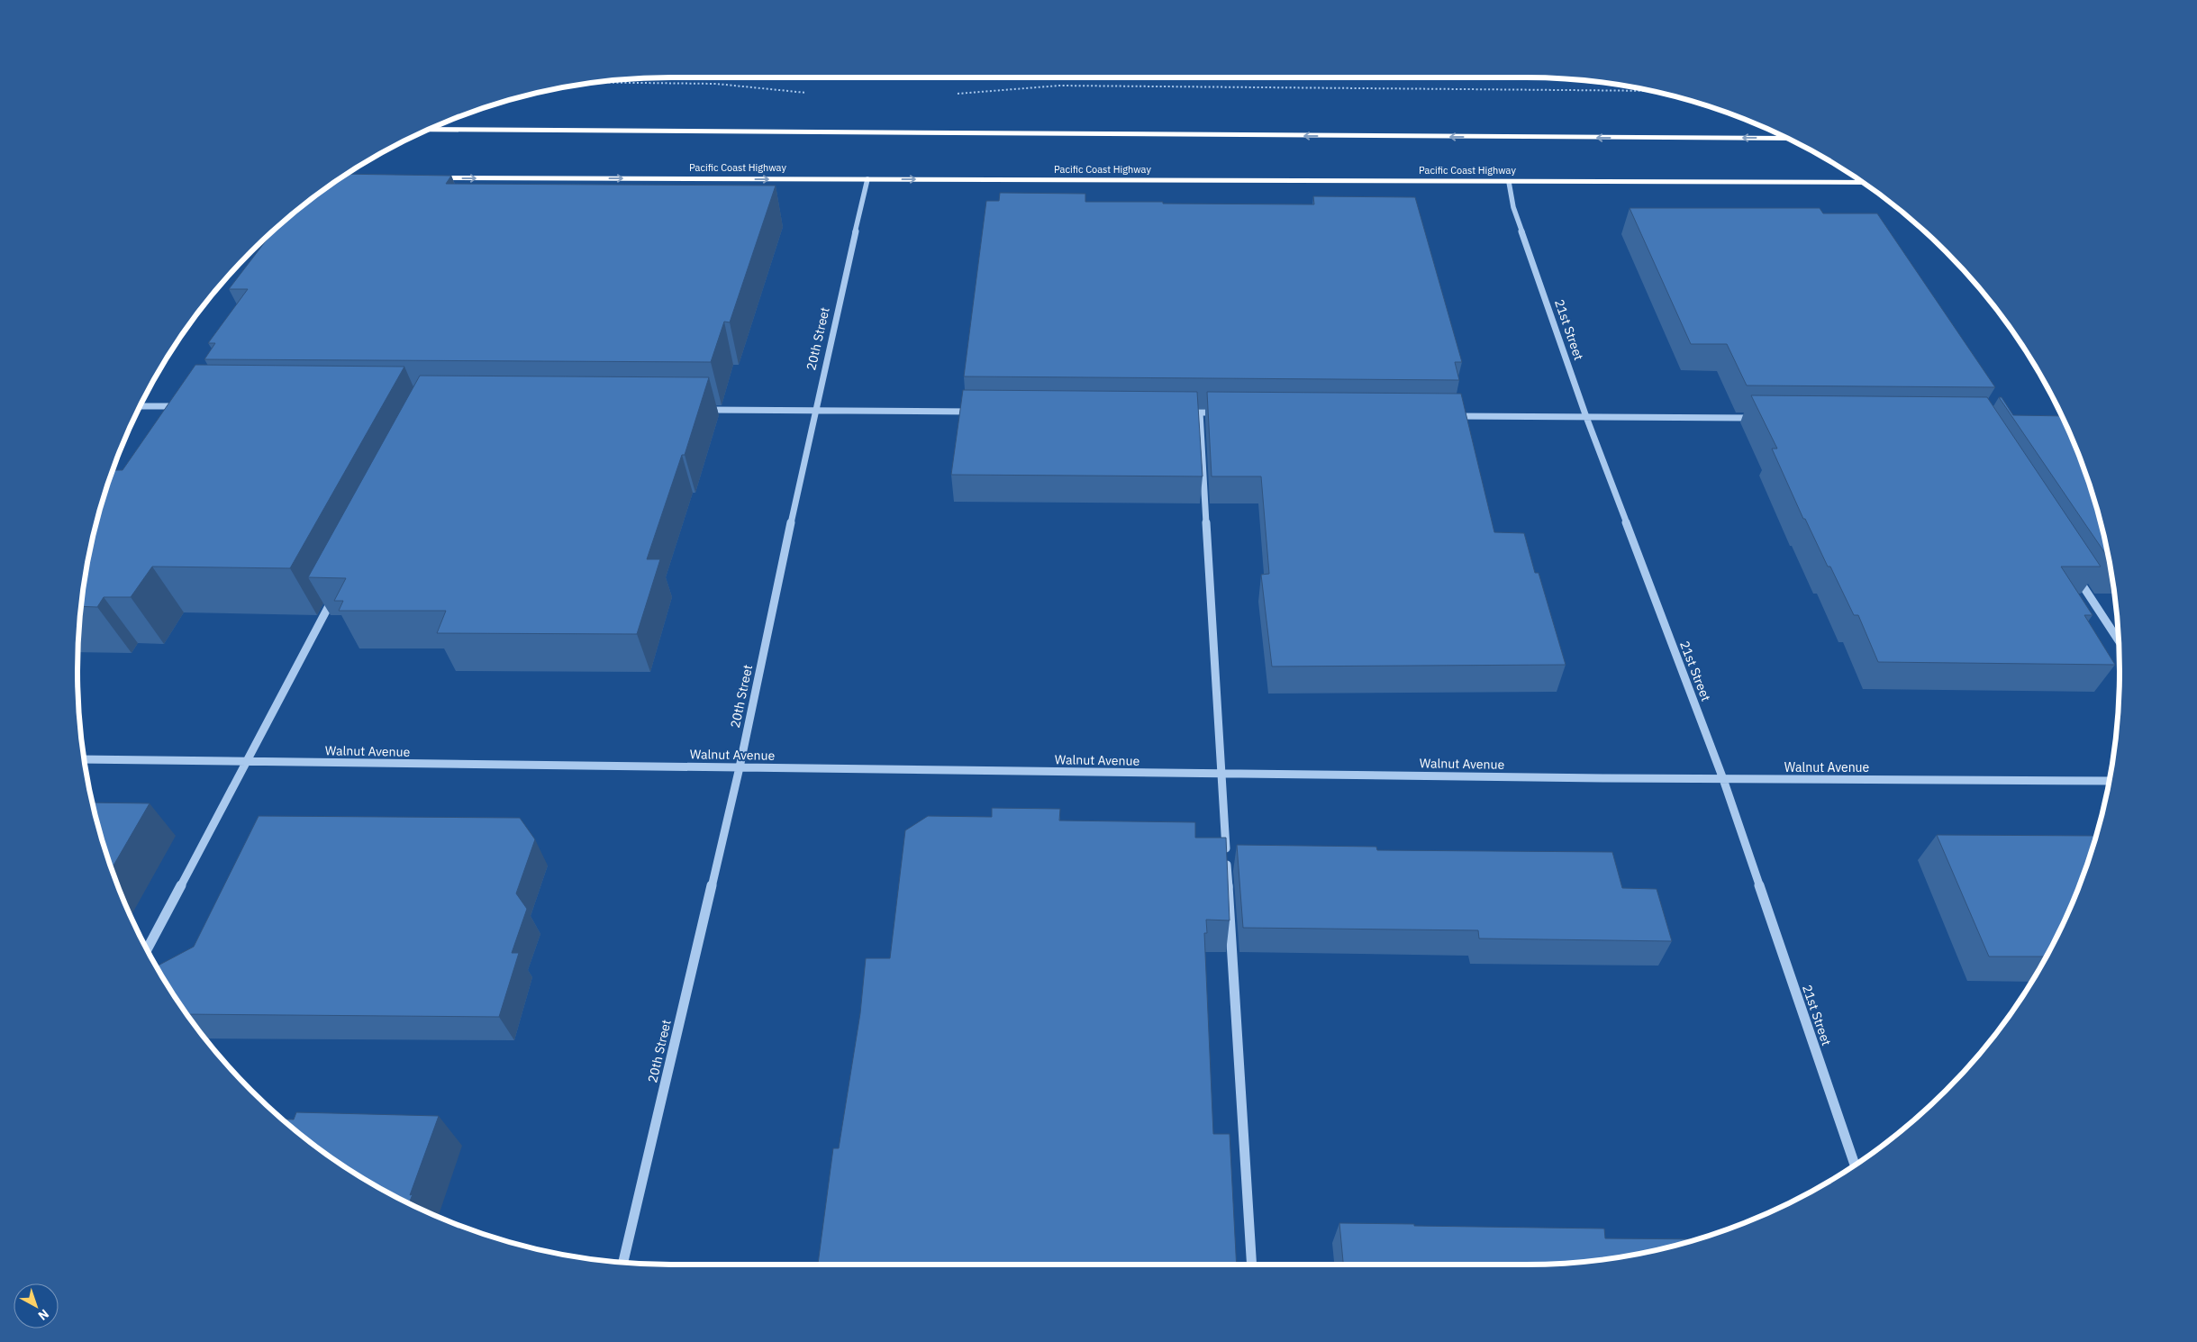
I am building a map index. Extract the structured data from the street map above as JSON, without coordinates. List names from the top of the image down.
{
  "streets": {
    "highway": ["Pacific Coast Highway"],
    "street": ["21st Street", "20th Street", "Walnut Avenue"]
  },
  "crossings": [
    ["Pacific Coast Highway", "21st Street"],
    ["Pacific Coast Highway", "20th Street"],
    ["21st Street", "Walnut Avenue"],
    ["20th Street", "Walnut Avenue"]
  ],
  "north": "bottom right"
}
